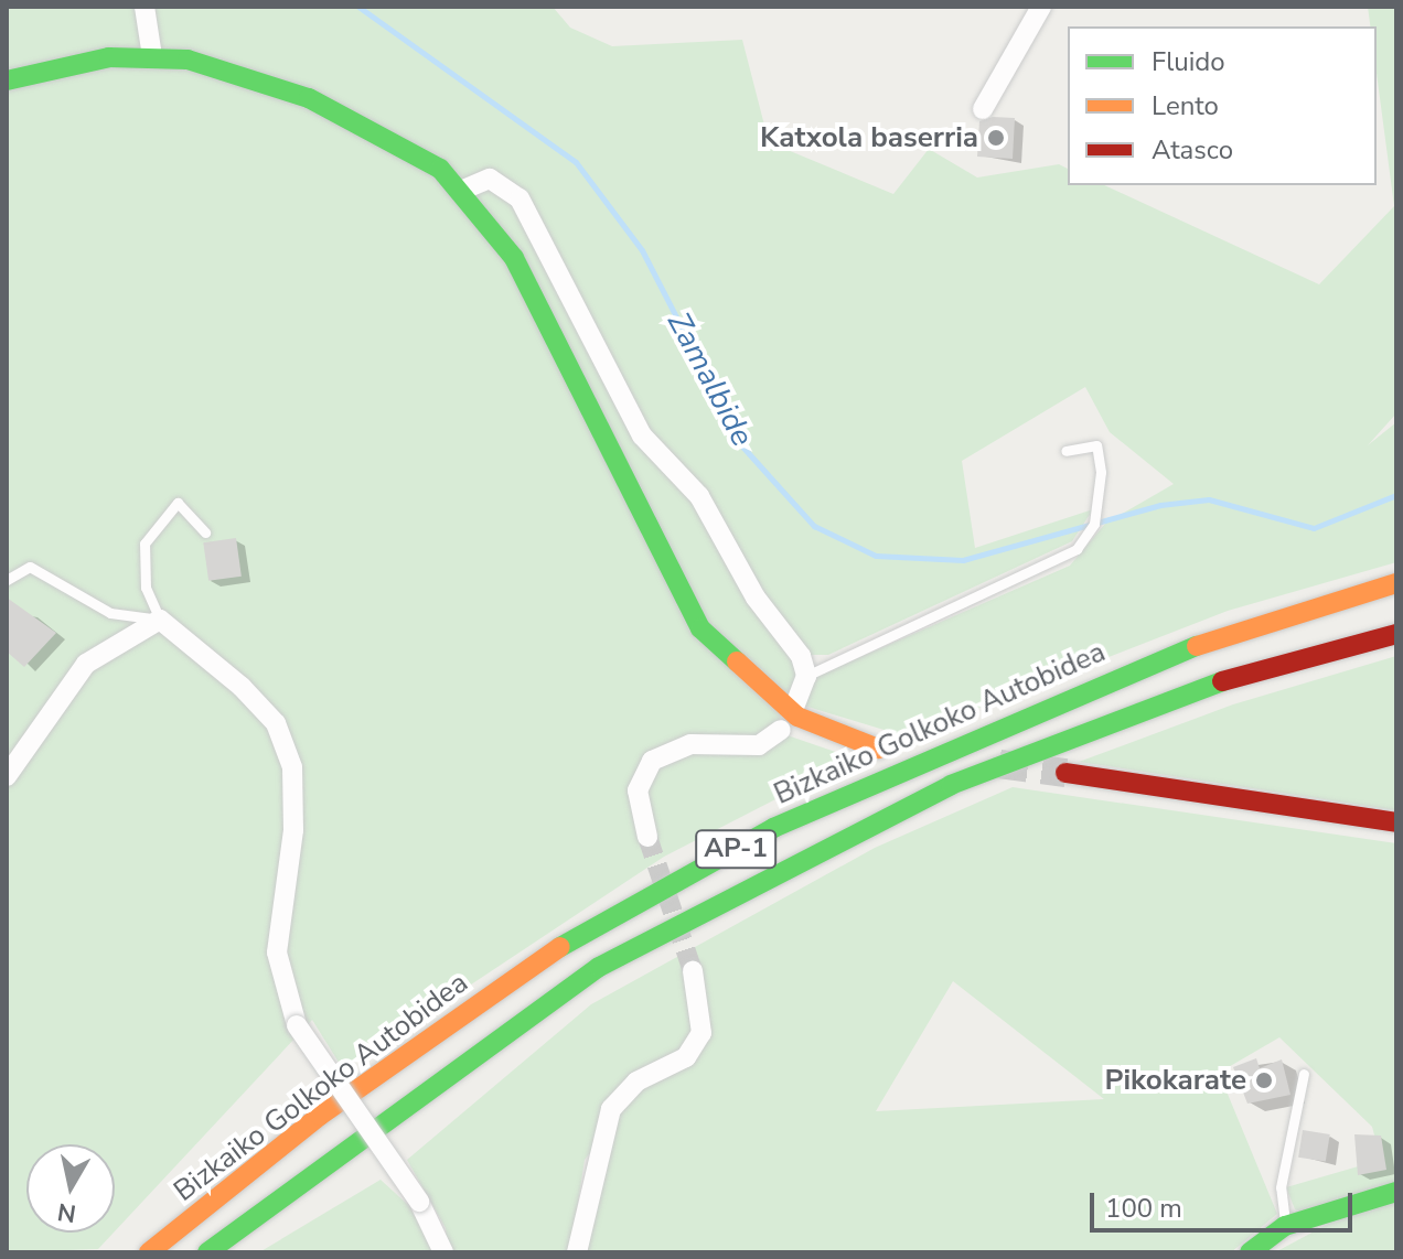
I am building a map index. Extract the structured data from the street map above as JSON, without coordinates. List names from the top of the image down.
{
  "streets": {
    "main road": ["Bizkaiko Golkoko Autobidea", "AP-1"]
  },
  "water": ["Zamalbide"],
  "places": ["Katxola baserria", "Pikokarate"],
  "legend": ["Fluido", "Lento", "Atasco"],
  "scale_bar": "100 m",
  "north": "bottom"
}
